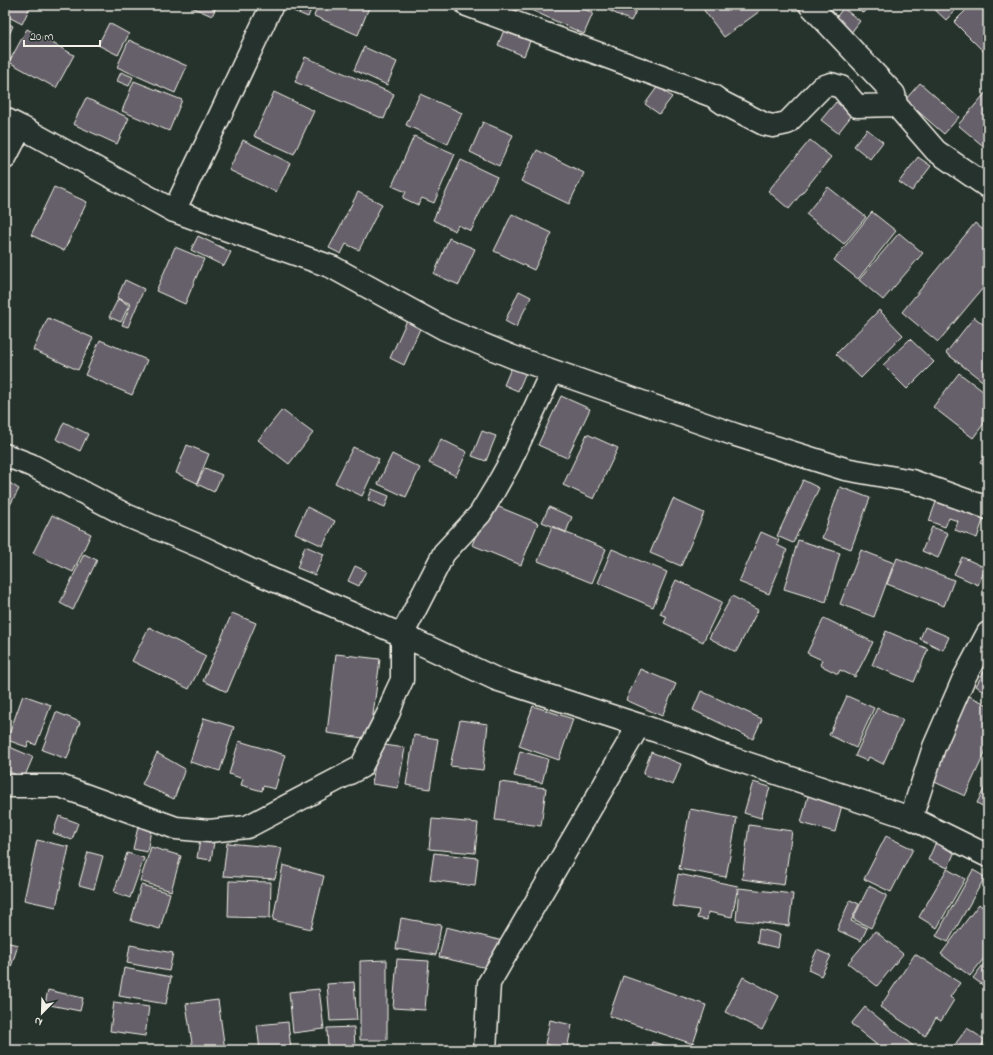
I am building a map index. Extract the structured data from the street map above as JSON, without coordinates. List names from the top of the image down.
{
  "scale_bar": "20 m",
  "north": "bottom left"
}
